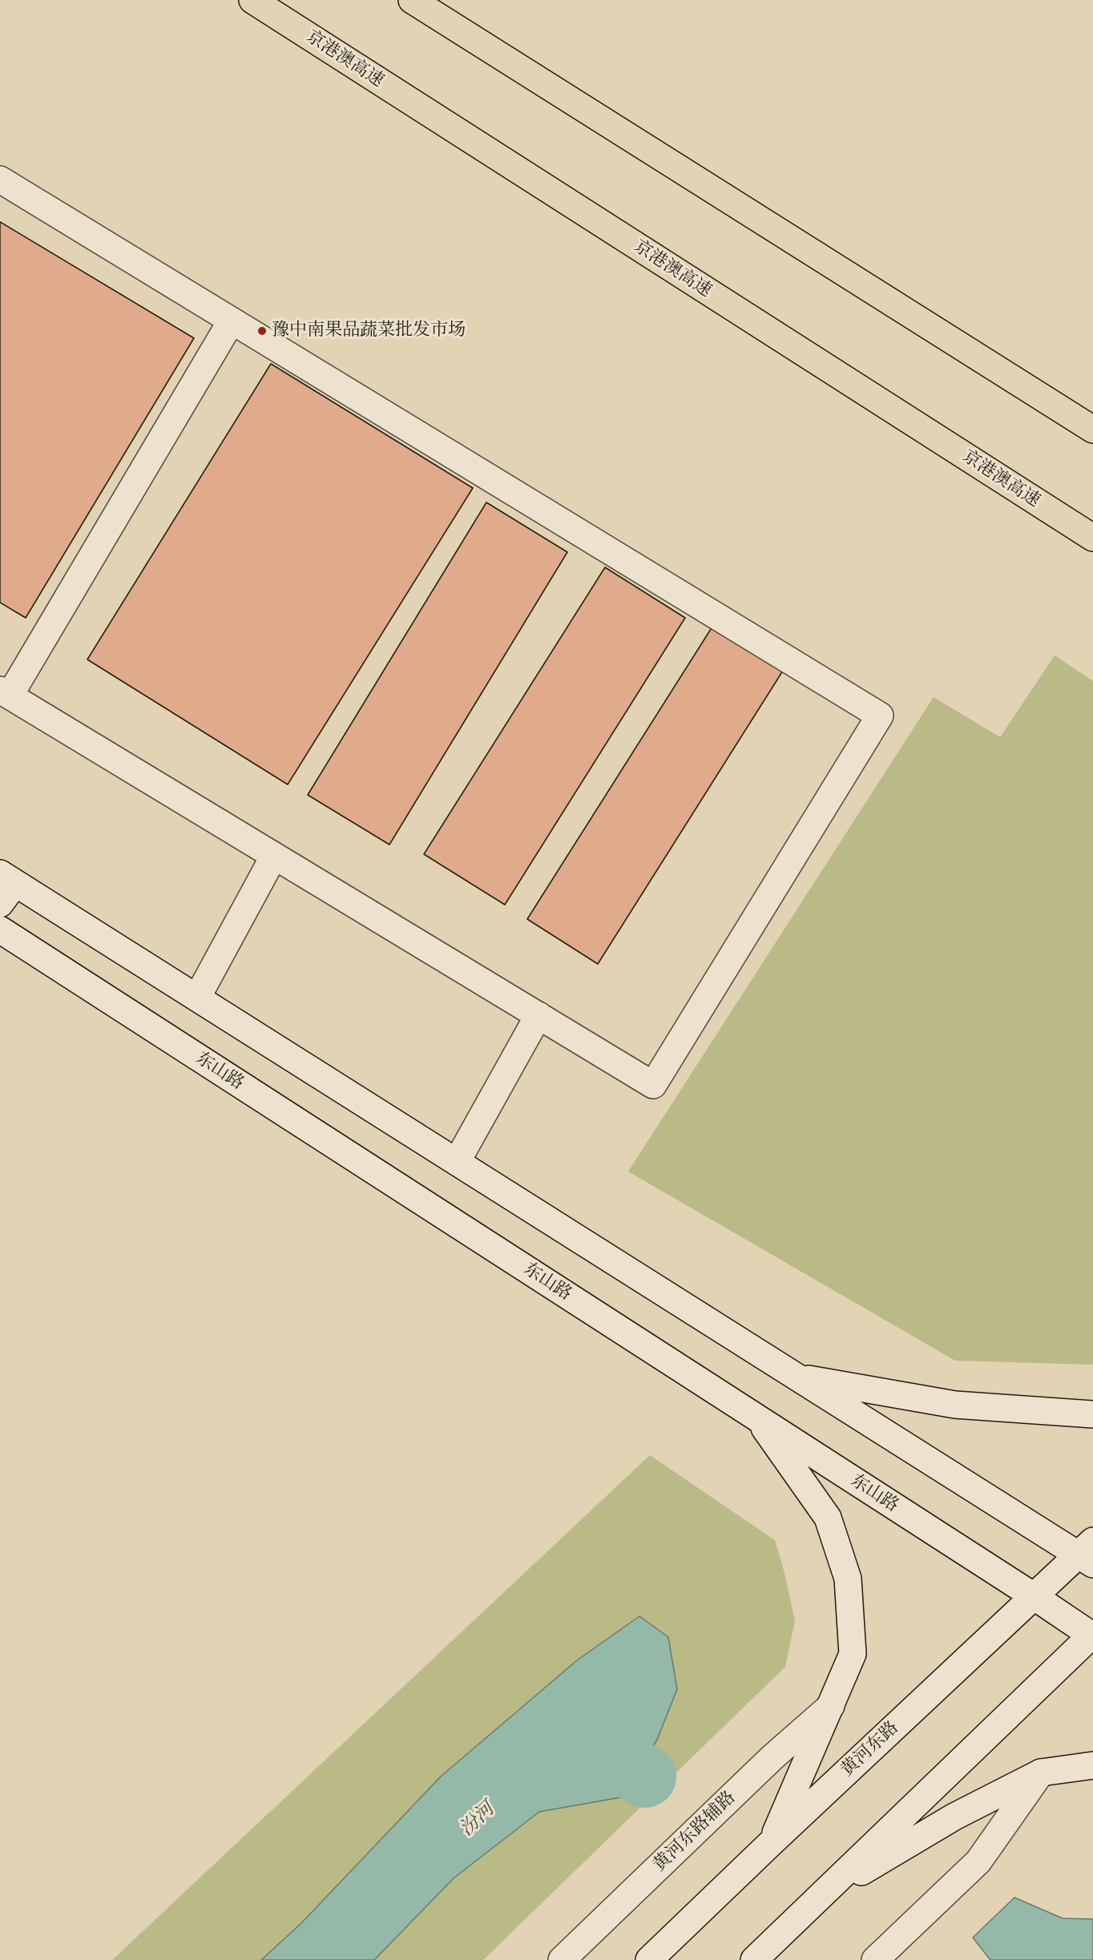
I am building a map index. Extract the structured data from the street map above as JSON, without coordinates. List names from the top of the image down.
{
  "streets": {
    "highway": ["京港澳高速"],
    "street": ["东山路", "黄河东路", "黄河东路辅路"]
  },
  "crossings": [
    ["东山路", "黄河东路"]
  ],
  "water": ["汾河"],
  "places": ["豫中南果品蔬菜批发市场"]
}
